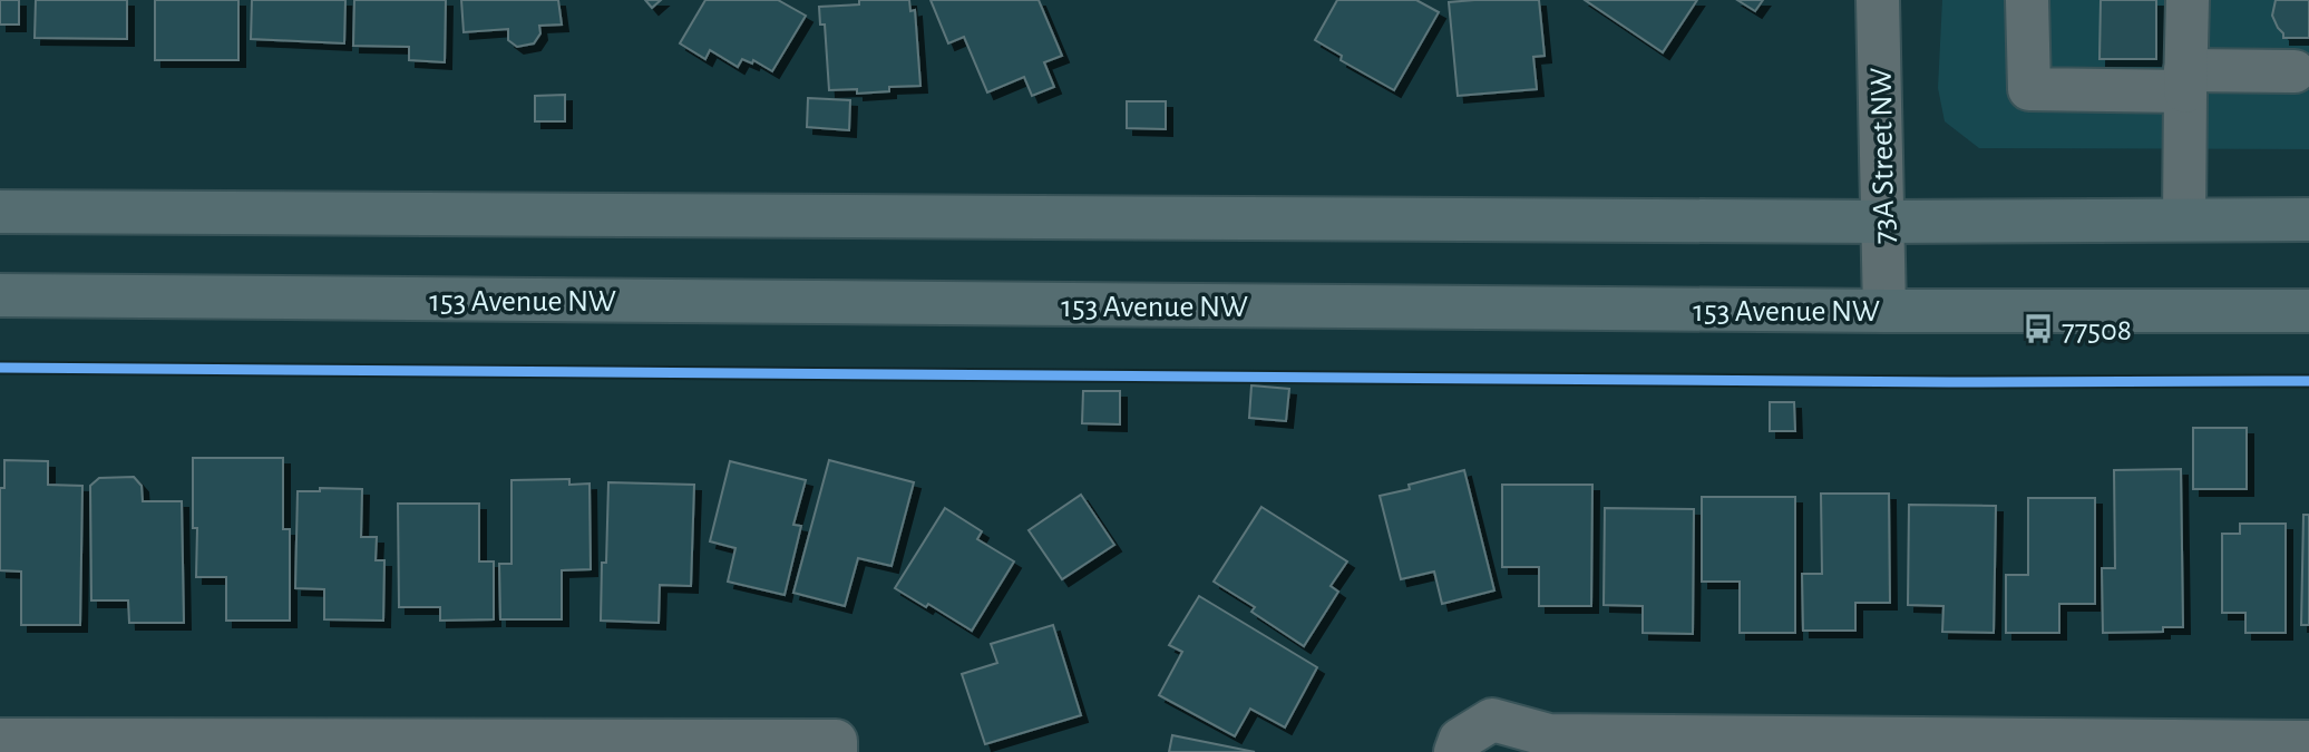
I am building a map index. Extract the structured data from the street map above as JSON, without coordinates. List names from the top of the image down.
{
  "streets": {
    "main road": ["153 Avenue NW"],
    "street": ["73A Street NW"]
  },
  "crossings": [
    ["73A Street NW", "153 Avenue NW"]
  ],
  "places": {
    "bus stop": ["77508"]
  }
}
